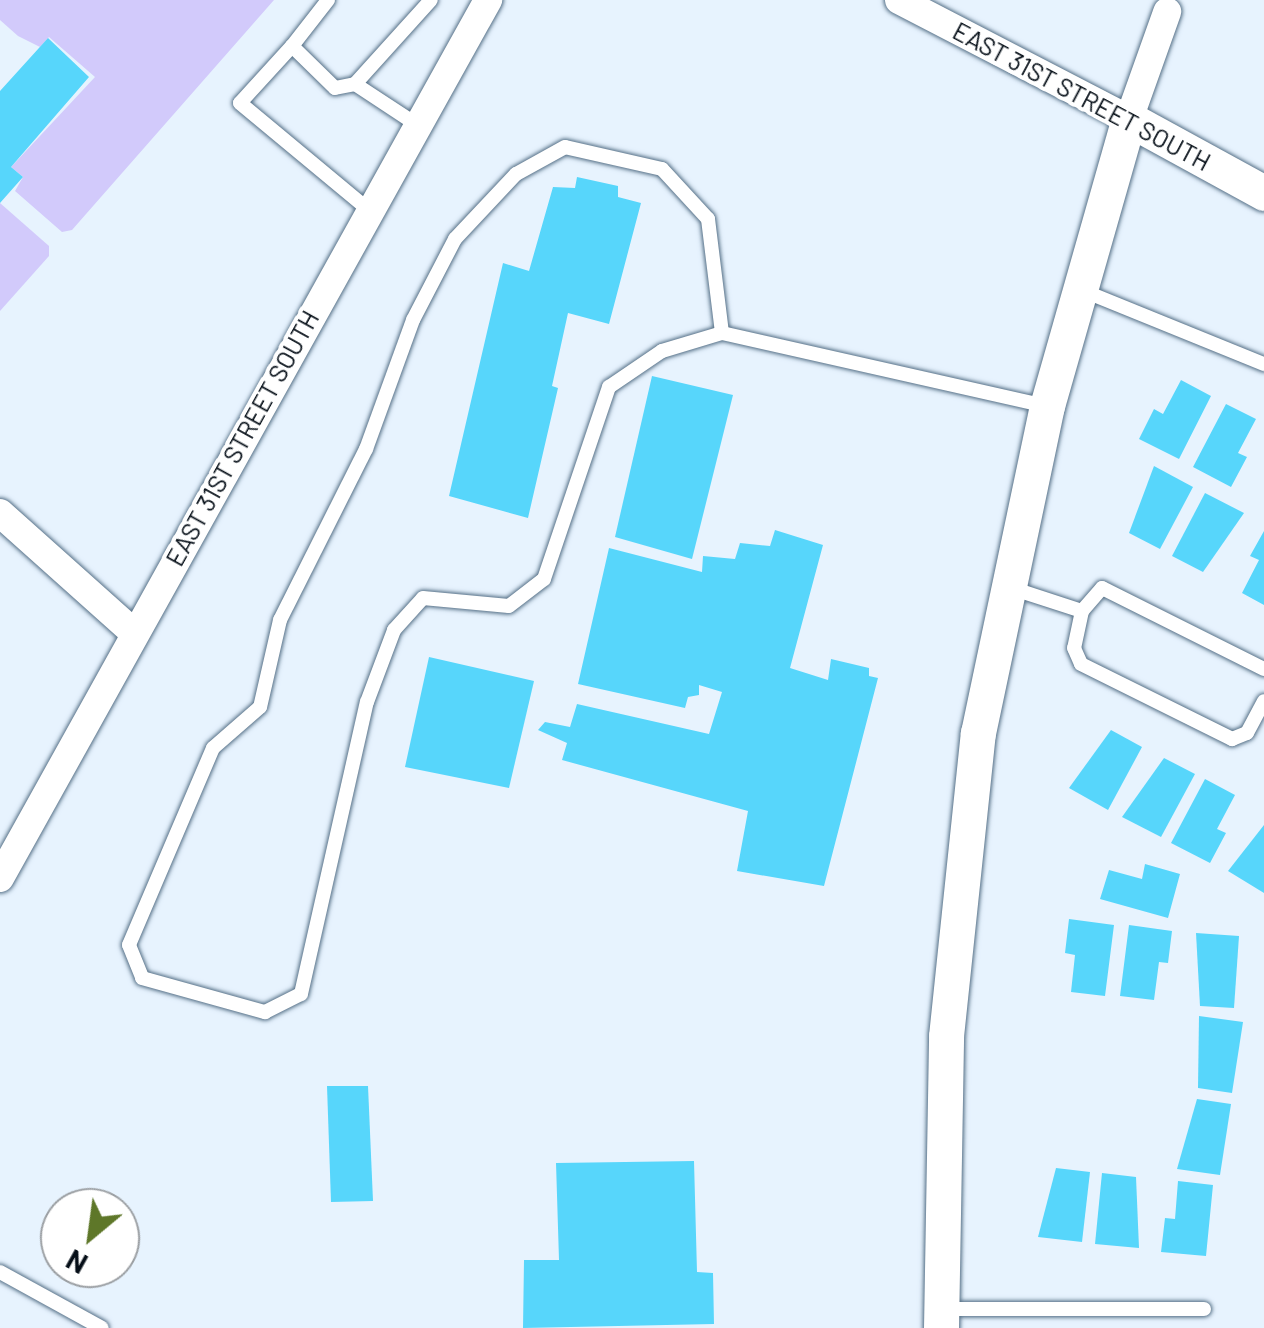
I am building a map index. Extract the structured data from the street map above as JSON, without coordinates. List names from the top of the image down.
{
  "streets": {
    "street": ["EAST 31ST STREET SOUTH"]
  },
  "north": "bottom left"
}
